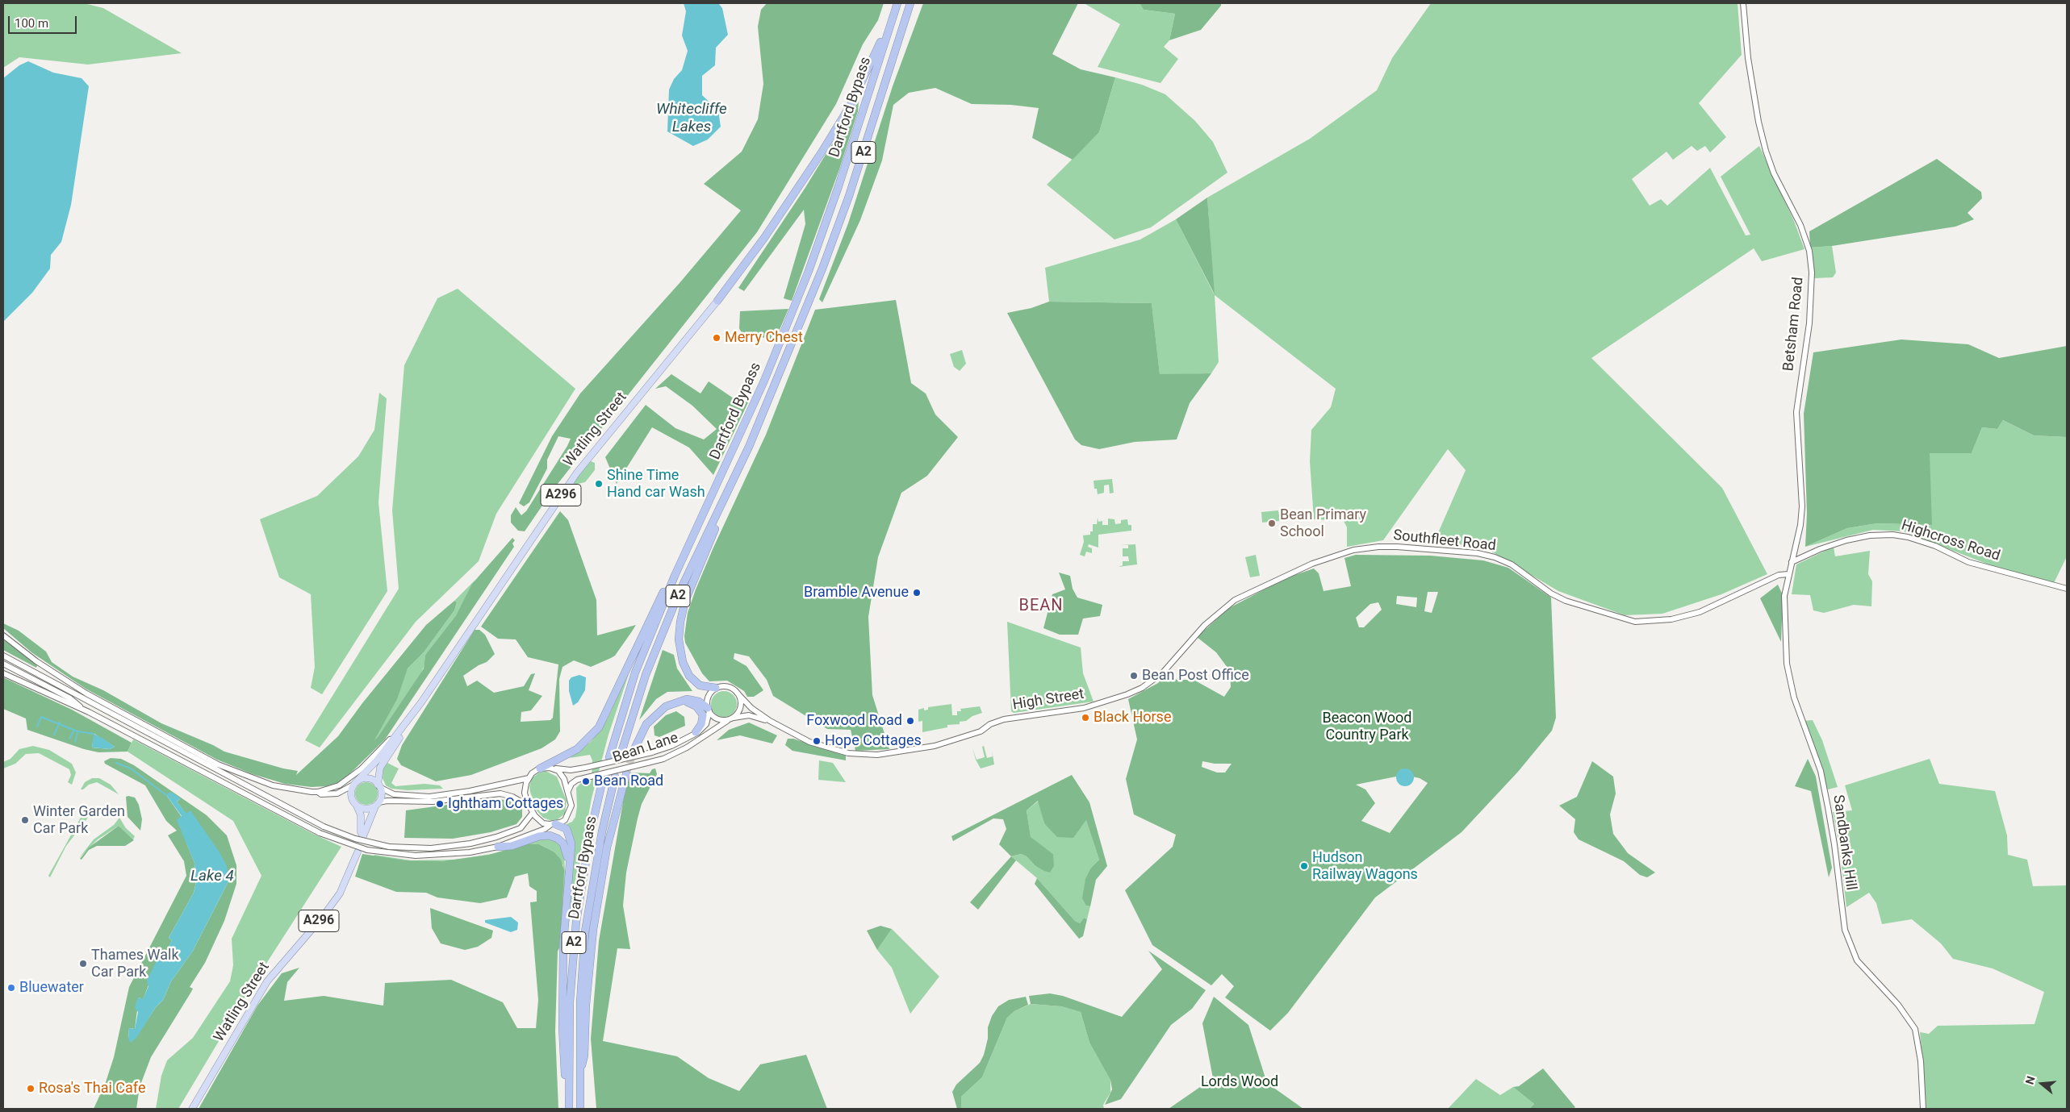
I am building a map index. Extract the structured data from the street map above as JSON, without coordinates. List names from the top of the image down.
{
  "streets": {
    "highway": ["Dartford Bypass", "A2"],
    "main road": [
      "Betsham Road",
      "Watling Street",
      "A296",
      "Southfleet Road",
      "Highcross Road",
      "High Street",
      "Bean Lane",
      "Sandbanks Hill"
    ]
  },
  "crossings": [
    ["Dartford Bypass", "A2"],
    ["A2", "Watling Street"],
    ["Betsham Road", "Highcross Road"],
    ["Betsham Road", "Sandbanks Hill"],
    ["Southfleet Road", "High Street"],
    ["Southfleet Road", "Sandbanks Hill"],
    ["Highcross Road", "Sandbanks Hill"]
  ],
  "districts": ["BEAN"],
  "water": ["Whitecliffe Lakes", "Lake 4"],
  "parks": ["Beacon Wood Country Park", "Lords Wood"],
  "places": [
    "Merry Chest",
    "Shine Time Hand car Wash",
    "Bean Primary School",
    "Bramble Avenue",
    "Bean Post Office",
    "Black Horse",
    "Foxwood Road",
    "Hope Cottages",
    "Bean Road",
    "Ightham Cottages",
    "Winter Garden Car Park",
    "Hudson Railway Wagons",
    "Thames Walk Car Park",
    "Bluewater",
    "Rosa's Thai Cafe"
  ],
  "scale_bar": "100 m",
  "north": "left"
}
